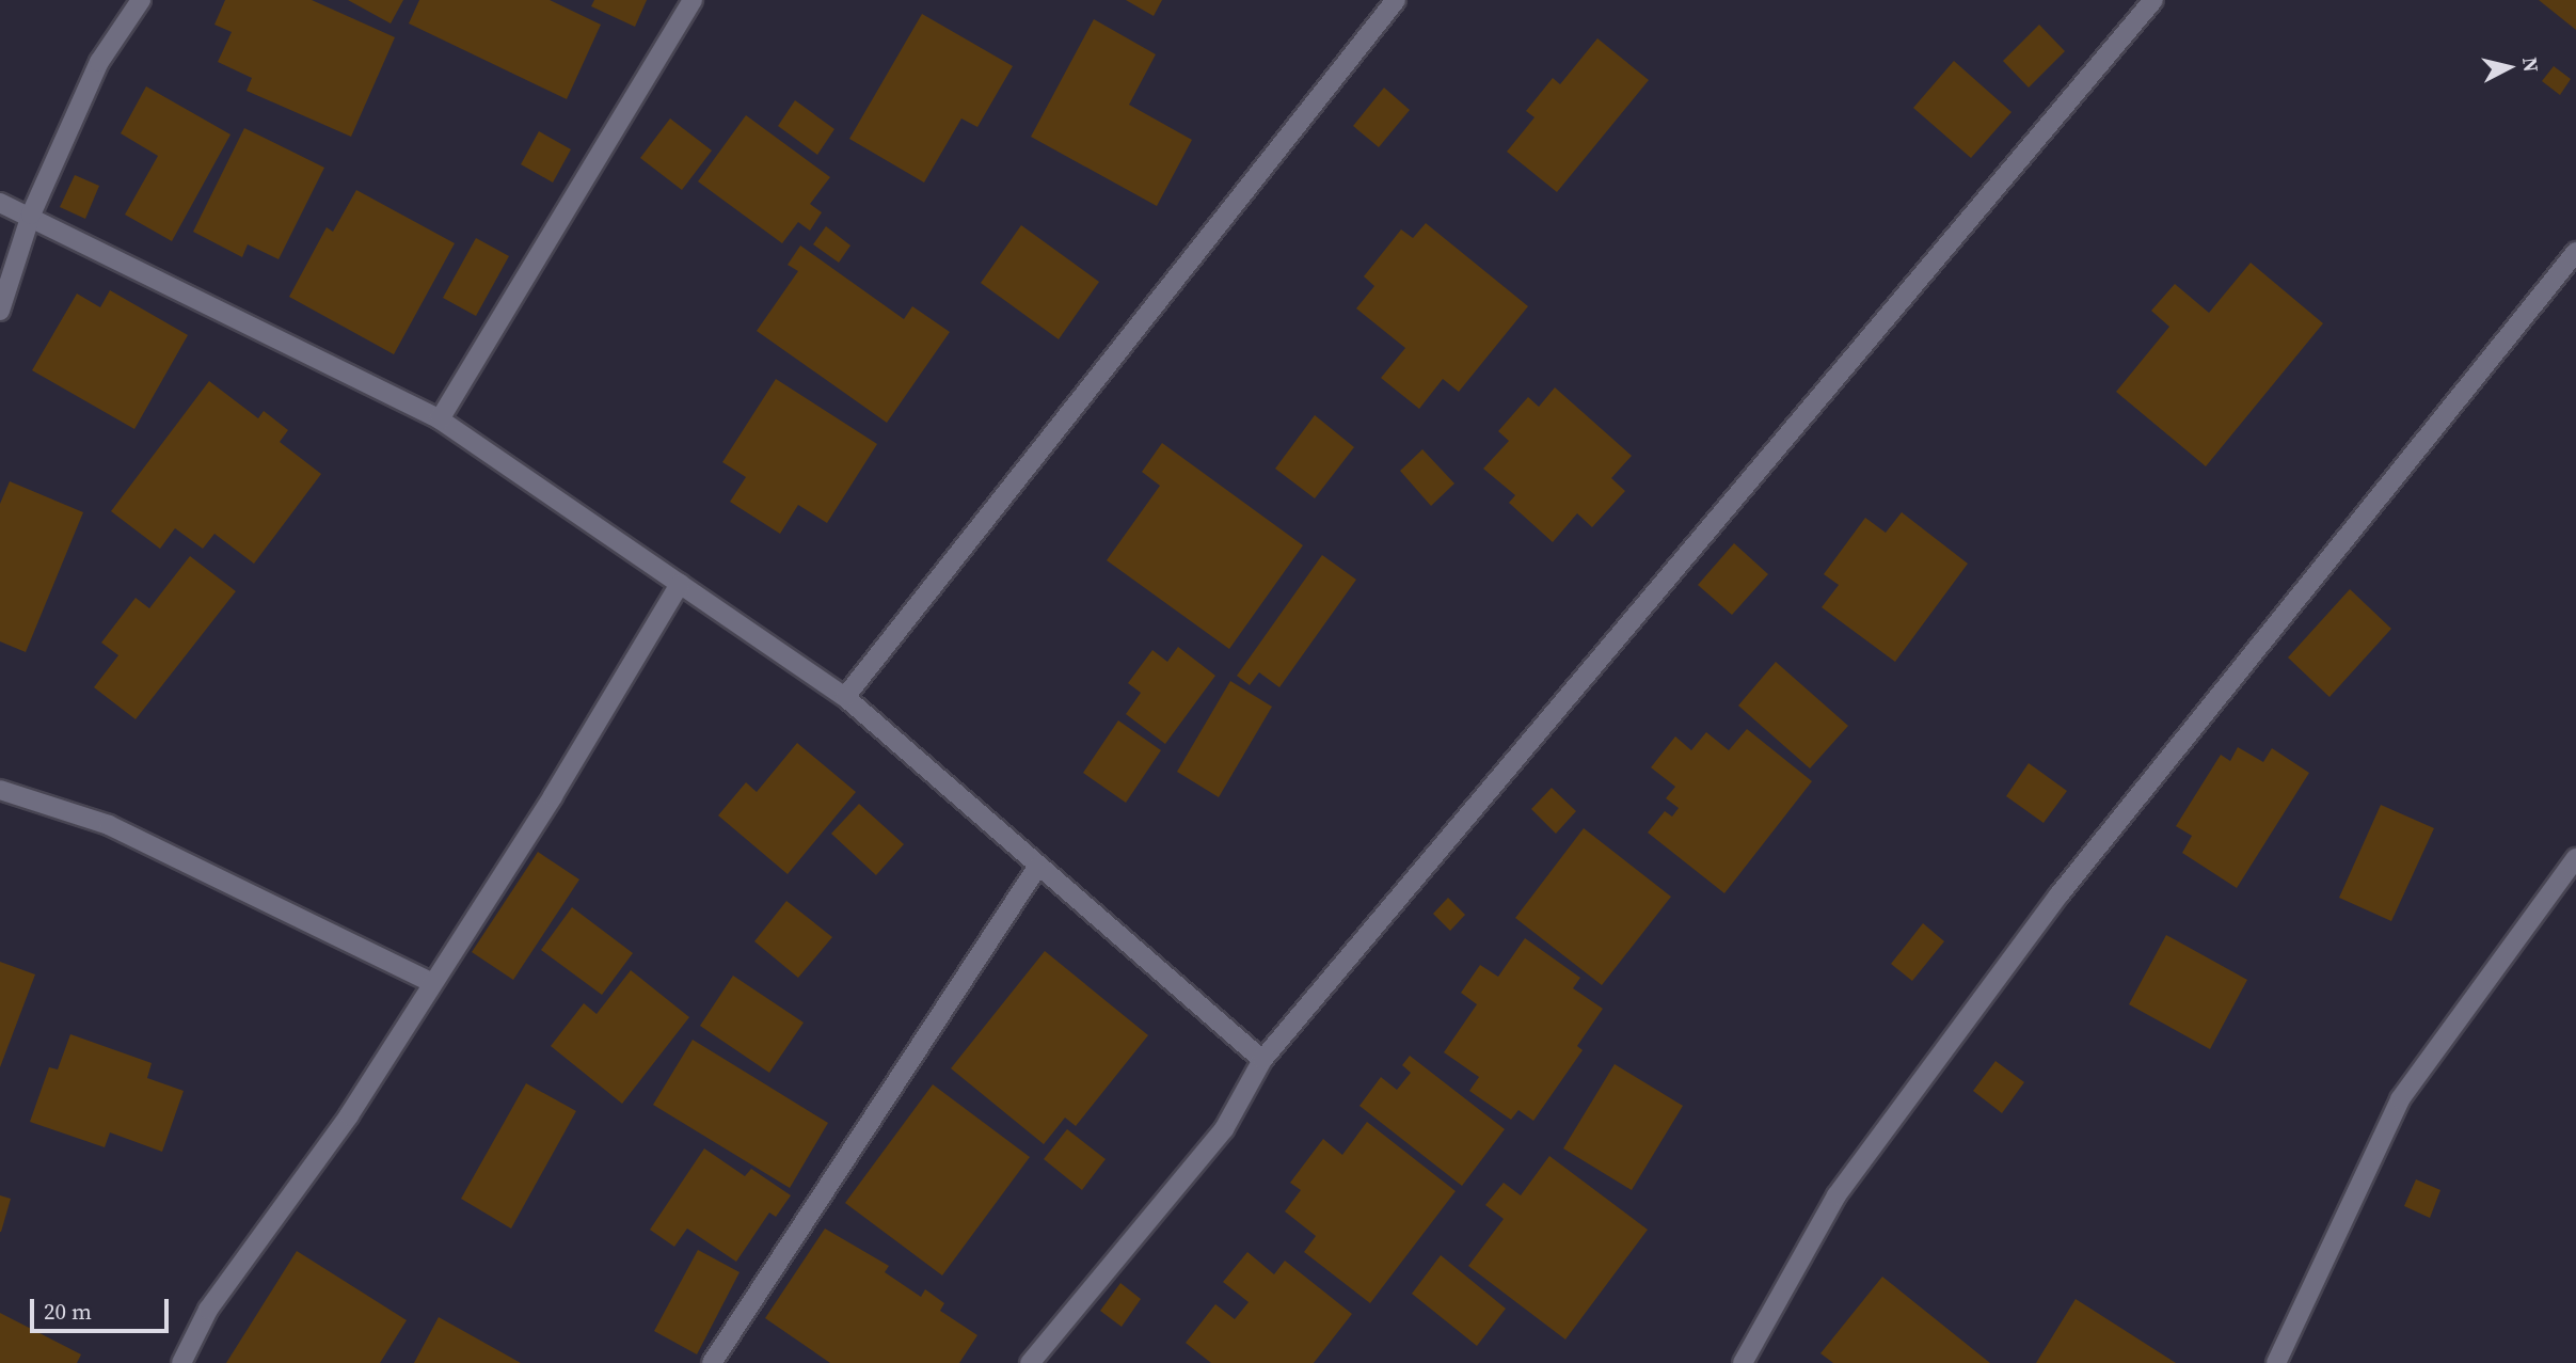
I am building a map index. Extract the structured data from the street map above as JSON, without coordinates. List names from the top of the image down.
{
  "scale_bar": "20 m",
  "north": "right"
}
